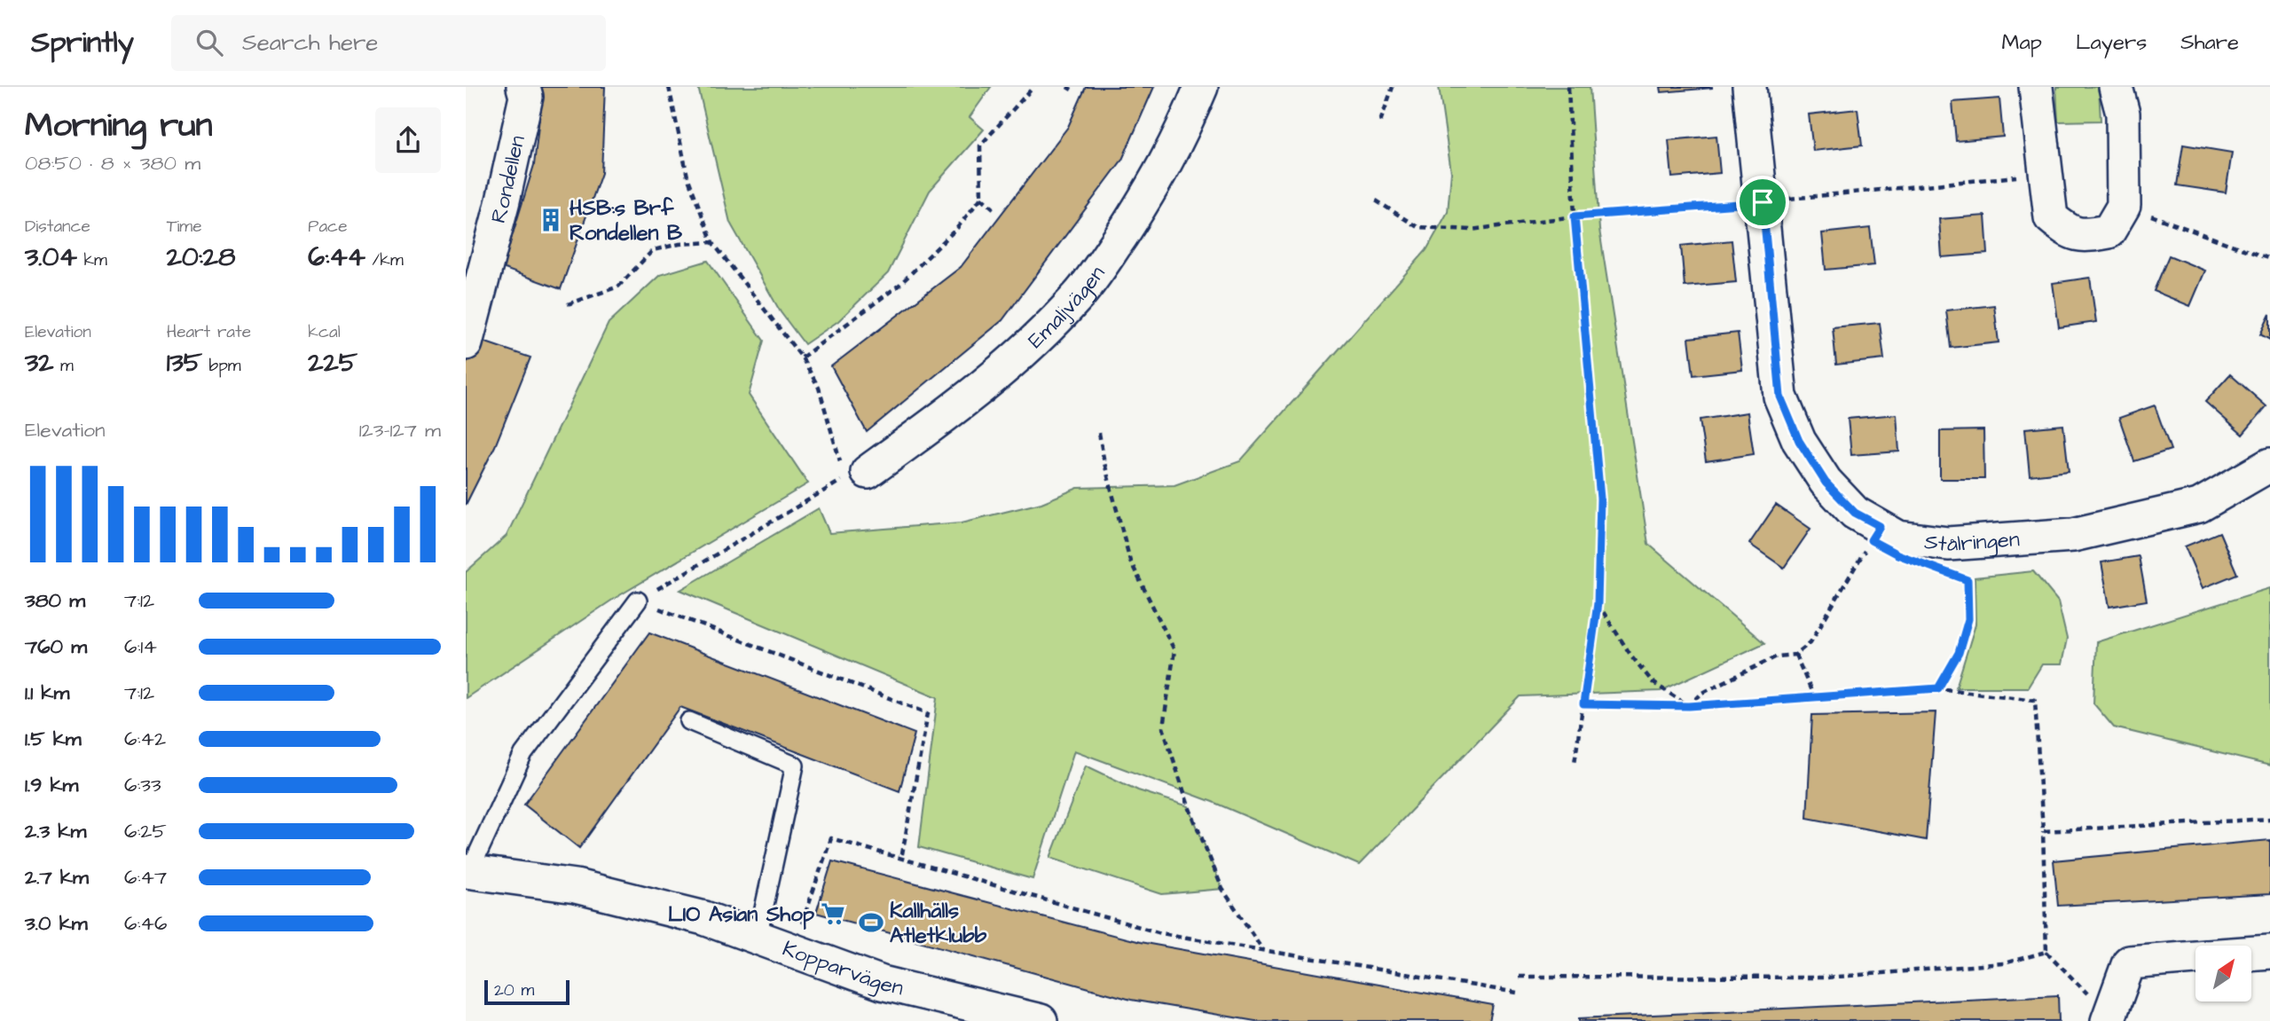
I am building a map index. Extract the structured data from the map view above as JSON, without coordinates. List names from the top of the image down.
{
  "streets": {
    "street": [
      "Rondellen",
      "Emaljvägen",
      "Stålringen",
      "Kopparvägen"
    ]
  },
  "places": {
    "building": ["HSB:s Brf Rondellen B"],
    "supermarket": ["LIO Asian Shop"],
    "sports": ["Kallhälls Atletklubb"]
  },
  "scale_bar": "20 m",
  "north": "top right",
  "page": {
    "header": "Sprintly",
    "search": "Search here",
    "nav": ["Map", "Layers", "Share"],
    "heading": ["Morning run", "08:50 · 8 × 380 m"],
    "stats": [
      ["Distance", "3.04 km"],
      ["Time", "20:28"],
      ["Pace", "6:44 /km"],
      ["Elevation", "32 m"],
      ["Heart rate", "135 bpm"],
      ["kcal", "225"]
    ],
    "chart": ["Elevation", "123–127 m"],
    "list": [
      {
        "name": "380 m",
        "note": "7:12"
      },
      {
        "name": "760 m",
        "note": "6:14"
      },
      {
        "name": "1.1 km",
        "note": "7:12"
      },
      {
        "name": "1.5 km",
        "note": "6:42"
      },
      {
        "name": "1.9 km",
        "note": "6:33"
      },
      {
        "name": "2.3 km",
        "note": "6:25"
      },
      {
        "name": "2.7 km",
        "note": "6:47"
      },
      {
        "name": "3.0 km",
        "note": "6:46"
      }
    ],
    "scale": "20 m"
  }
}
